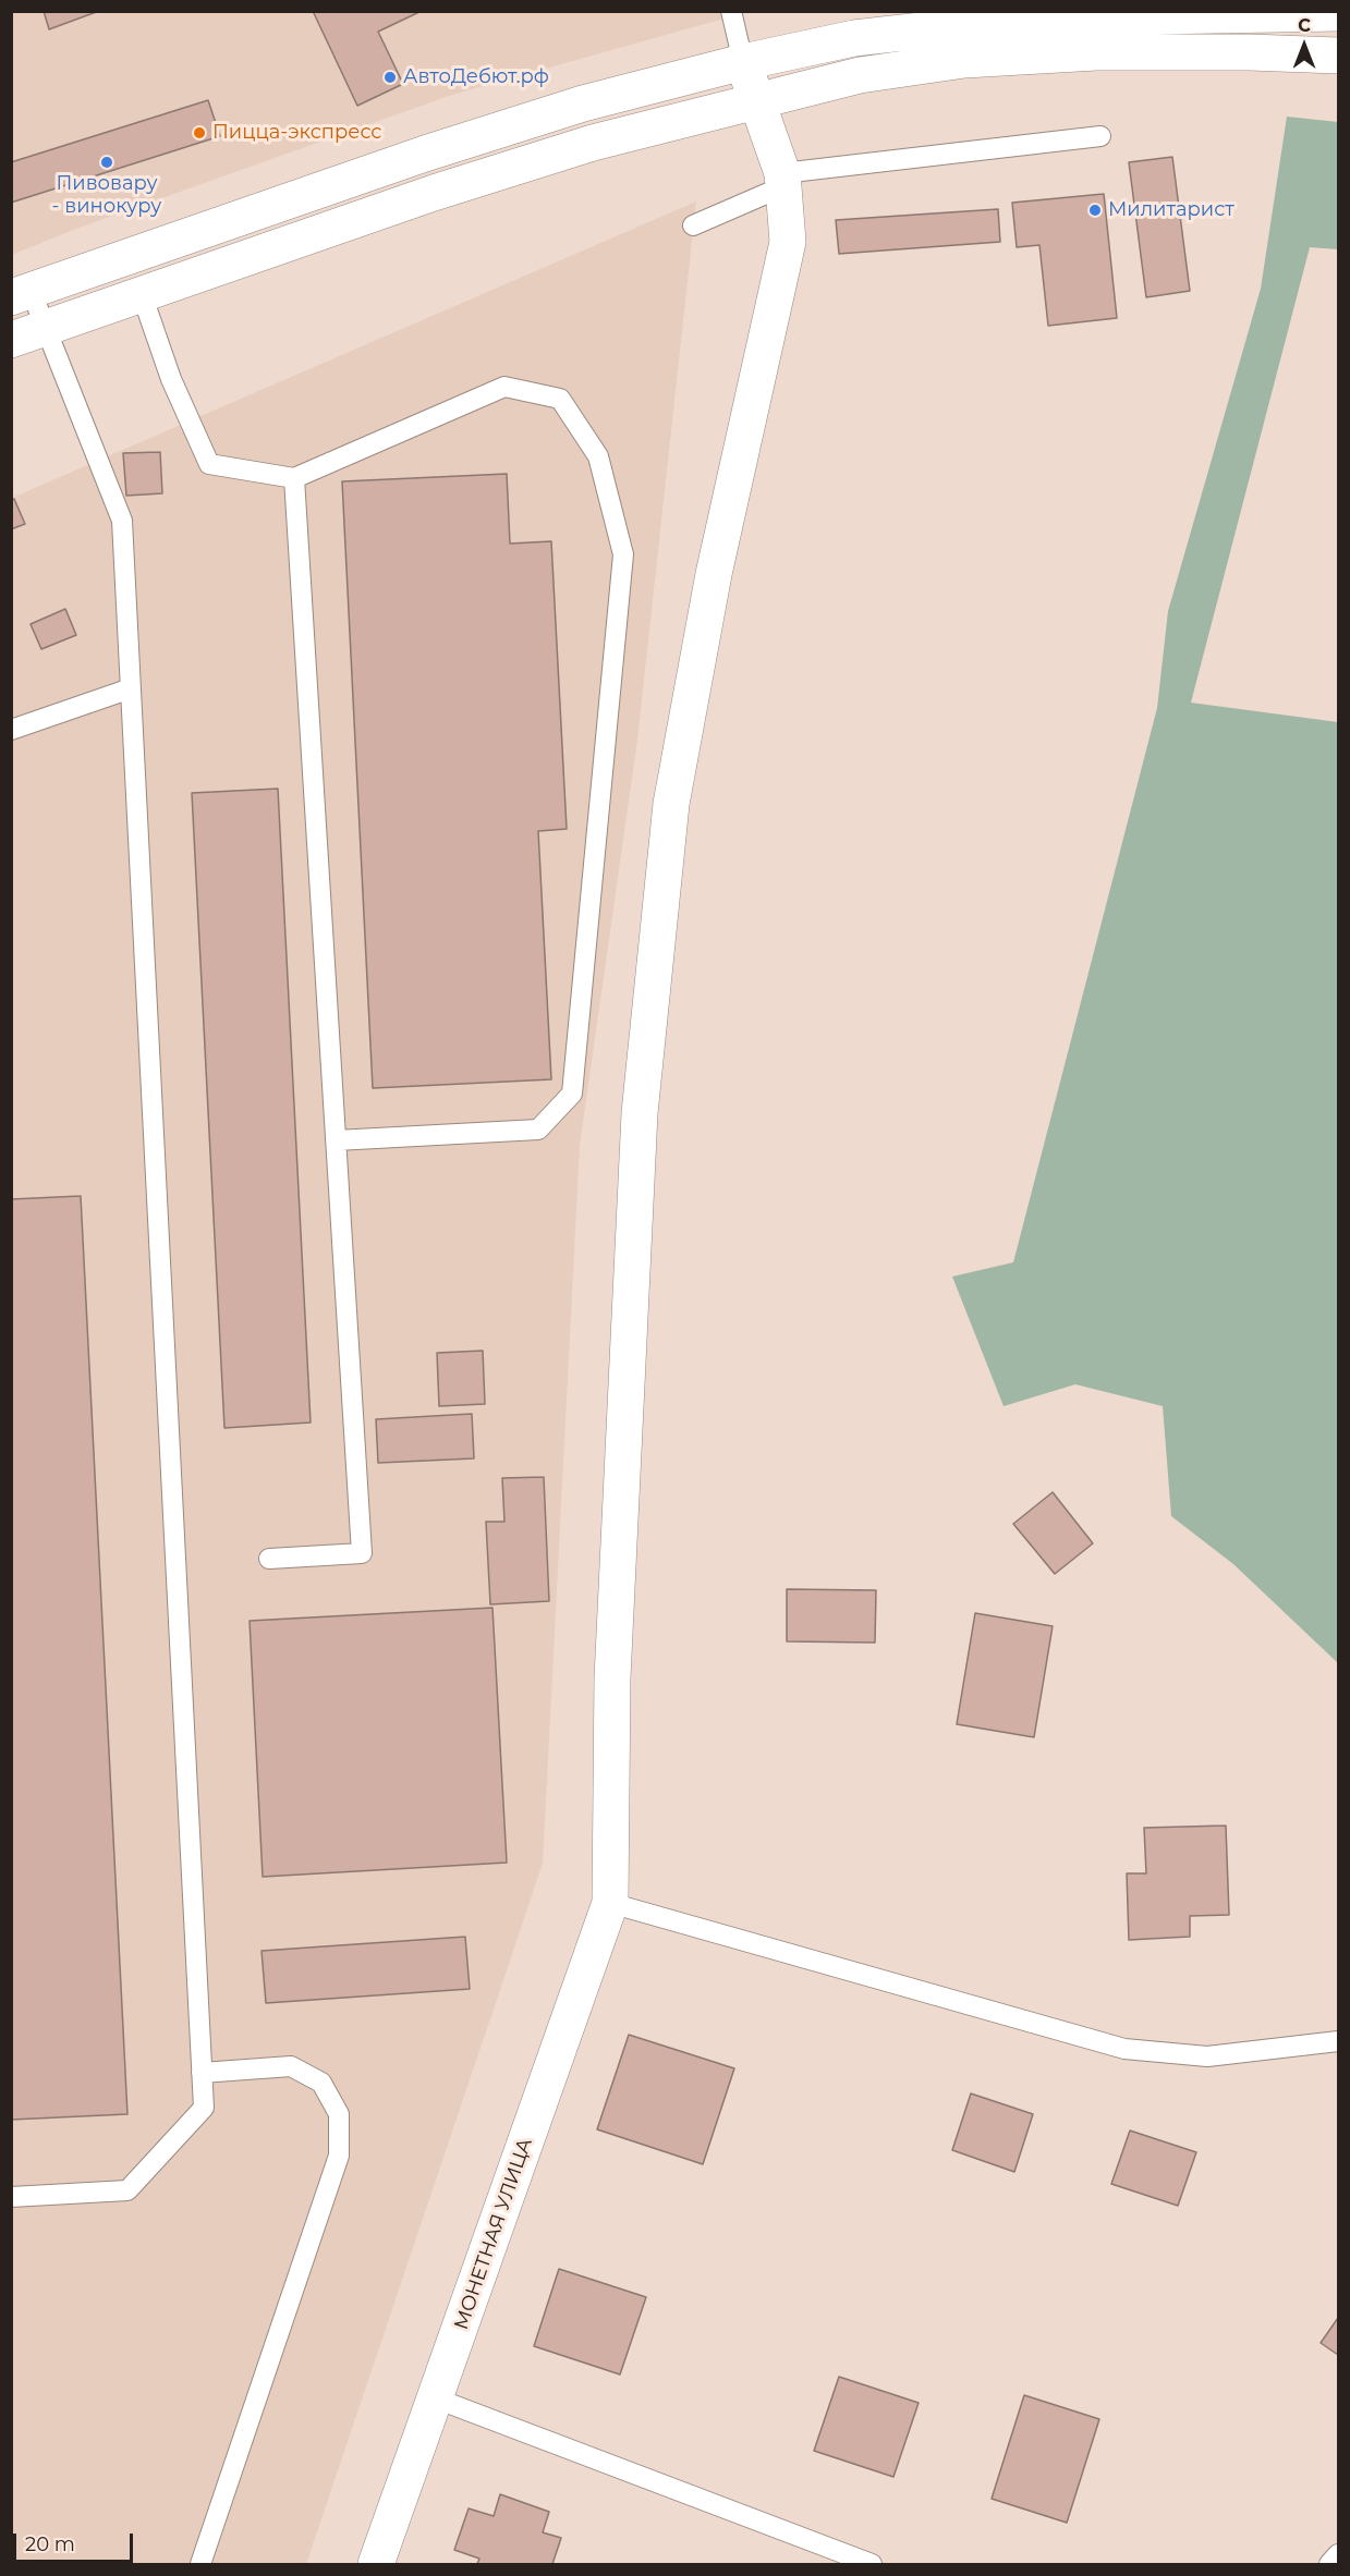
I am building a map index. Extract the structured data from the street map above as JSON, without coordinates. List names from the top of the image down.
{
  "streets": {
    "main road": ["МОНЕТНАЯ УЛИЦА"]
  },
  "places": [
    "АвтоДебют.рф",
    "Пицца-экспресс",
    "Пивовару - винокуру",
    "Милитарист"
  ],
  "scale_bar": "20 m",
  "north": "top"
}
